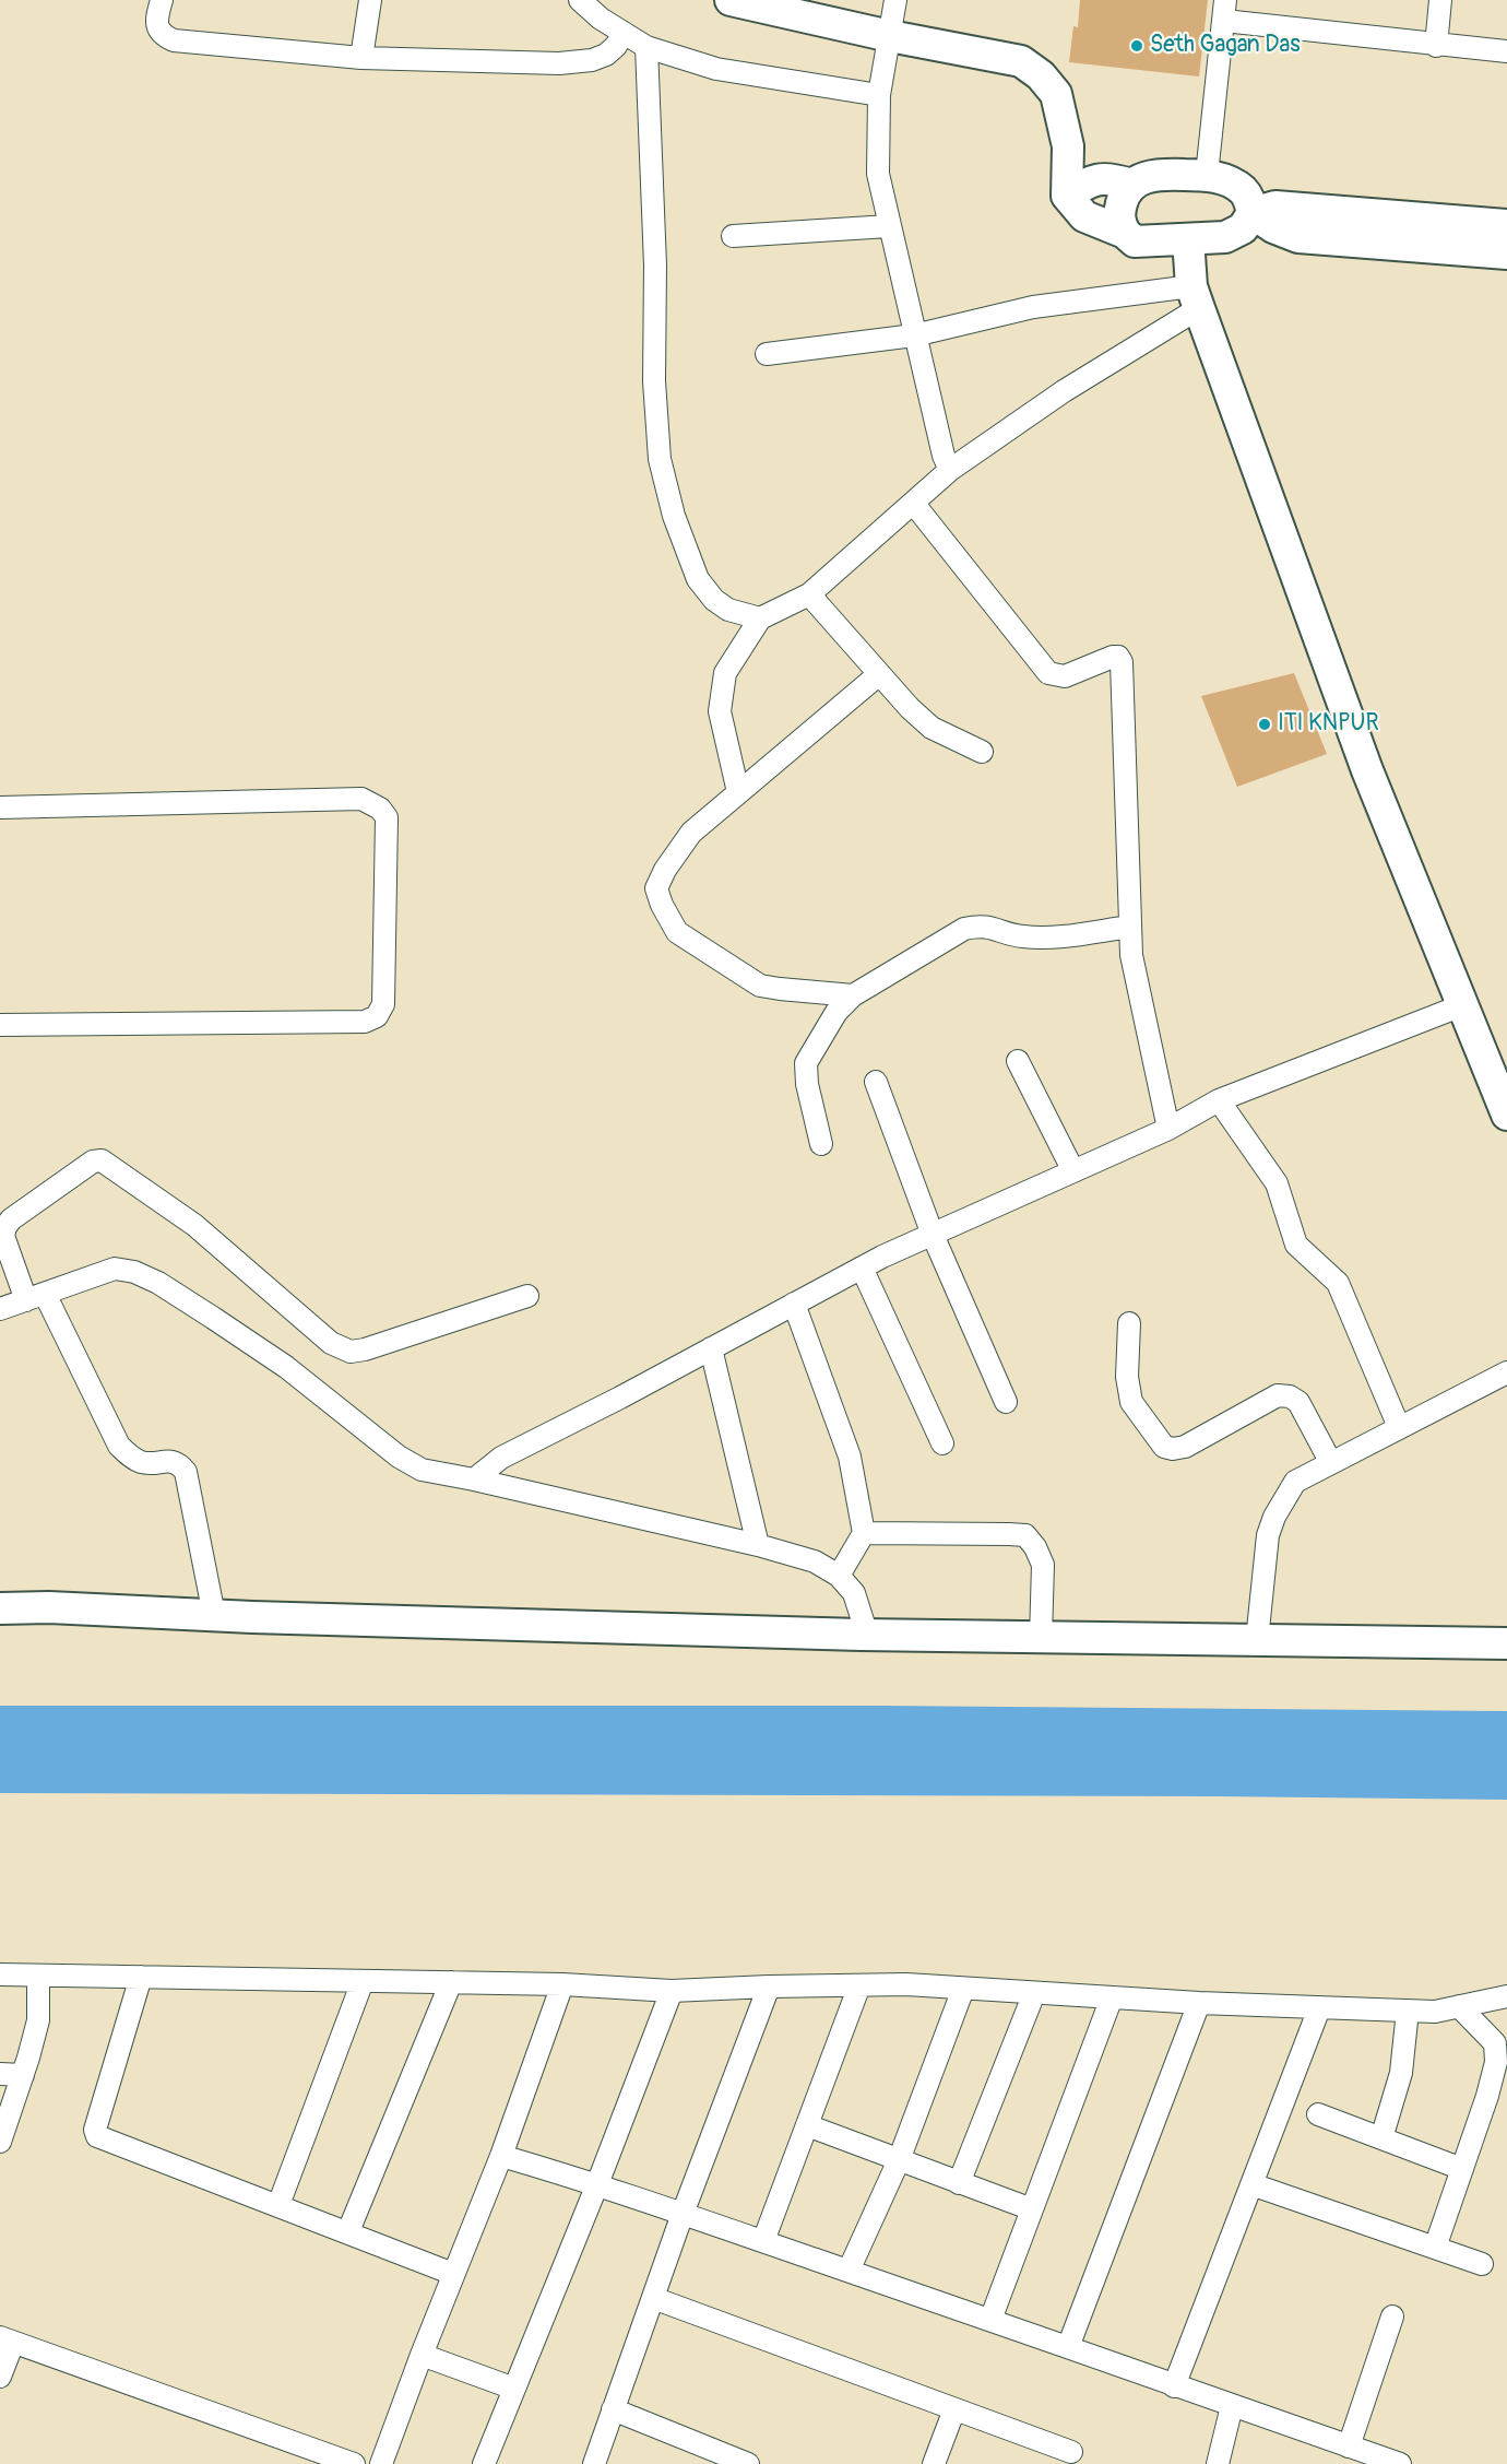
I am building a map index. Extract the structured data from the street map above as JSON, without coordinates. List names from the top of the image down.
{
  "places": ["Seth Gagan Das", "ITI KNPUR"]
}
